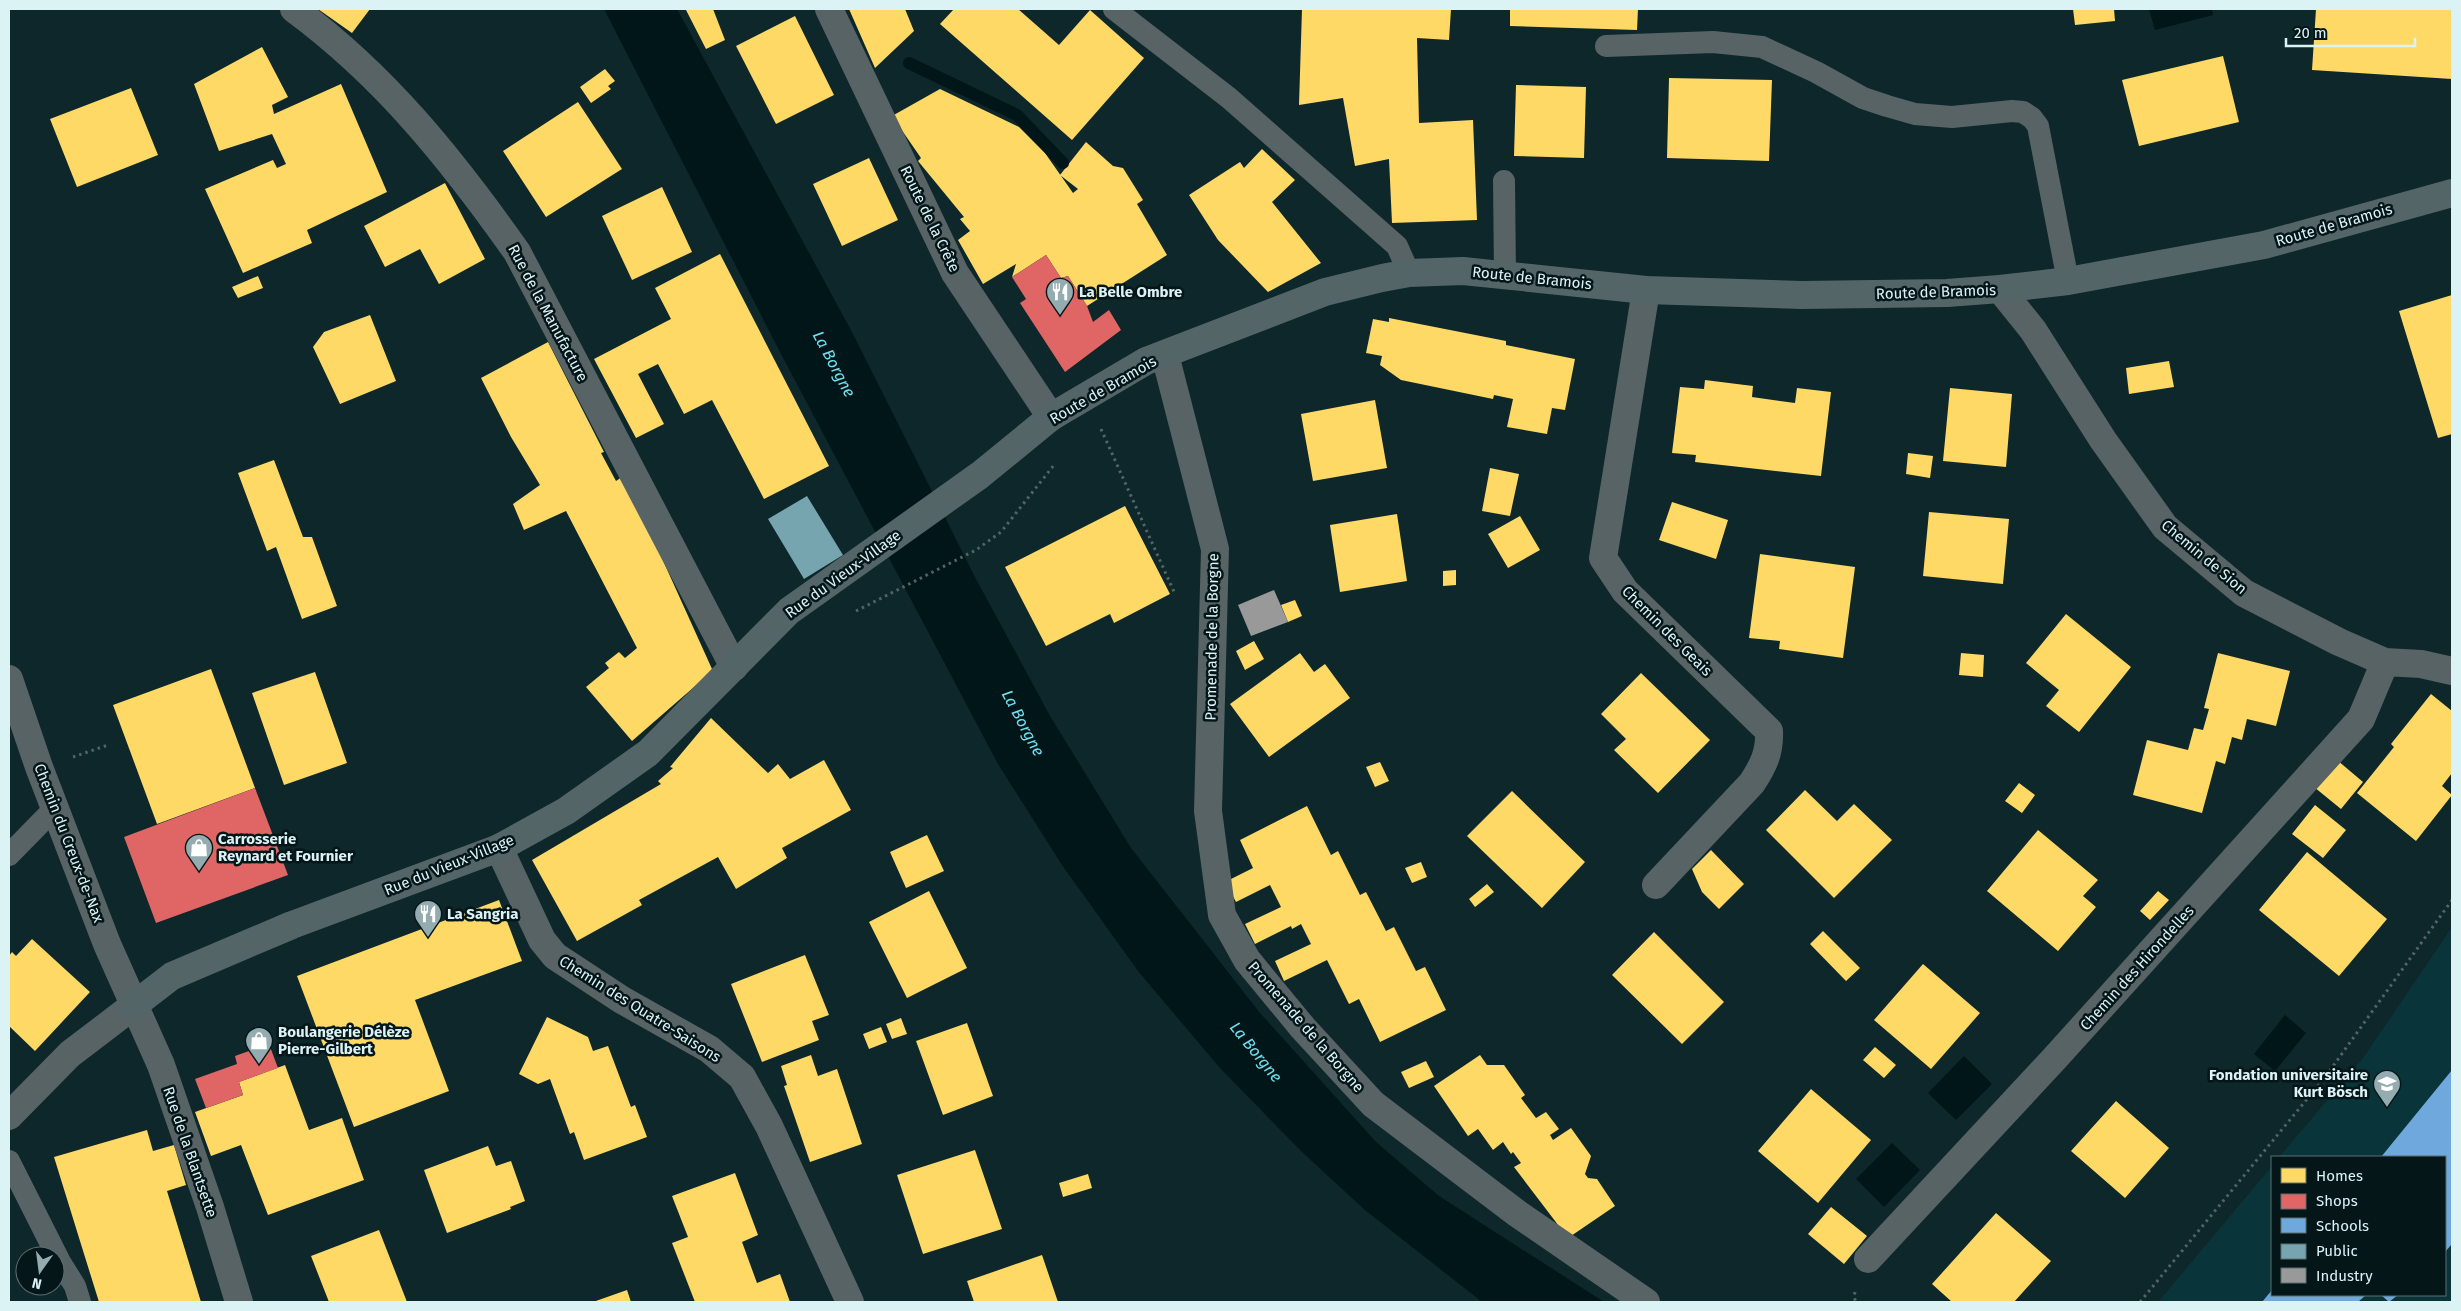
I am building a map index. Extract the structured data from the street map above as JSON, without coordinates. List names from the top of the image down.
{
  "streets": {
    "street": [
      "Route de la Crête",
      "Route de Bramois",
      "Rue de la Manufacture",
      "Chemin de Sion",
      "Rue du Vieux-Village",
      "Chemin des Geais",
      "Promenade de la Borgne",
      "Chemin du Creux-de-Nax",
      "Chemin des Hirondelles",
      "Chemin des Quatre-Saisons",
      "Rue de la Blantsette"
    ]
  },
  "crossings": [
    ["Route de la Crête", "Route de Bramois"],
    ["Route de Bramois", "Chemin de Sion"],
    ["Route de Bramois", "Rue du Vieux-Village"],
    ["Route de Bramois", "Chemin des Geais"],
    ["Route de Bramois", "Promenade de la Borgne"],
    ["Rue de la Manufacture", "Rue du Vieux-Village"],
    ["Chemin de Sion", "Chemin des Hirondelles"],
    ["Rue du Vieux-Village", "Chemin du Creux-de-Nax"],
    ["Rue du Vieux-Village", "Chemin des Quatre-Saisons"],
    ["Rue du Vieux-Village", "Rue de la Blantsette"],
    ["Chemin du Creux-de-Nax", "Rue de la Blantsette"]
  ],
  "water": ["La Borgne"],
  "places": {
    "restaurant": ["La Belle Ombre", "La Sangria"],
    "shop": ["Carrosserie Reynard et Fournier", "Boulangerie Délèze Pierre-Gilbert"],
    "school or university": ["Fondation universitaire Kurt Bösch"]
  },
  "legend": [
    "Homes",
    "Shops",
    "Schools",
    "Public",
    "Industry"
  ],
  "scale_bar": "20 m",
  "north": "bottom"
}
